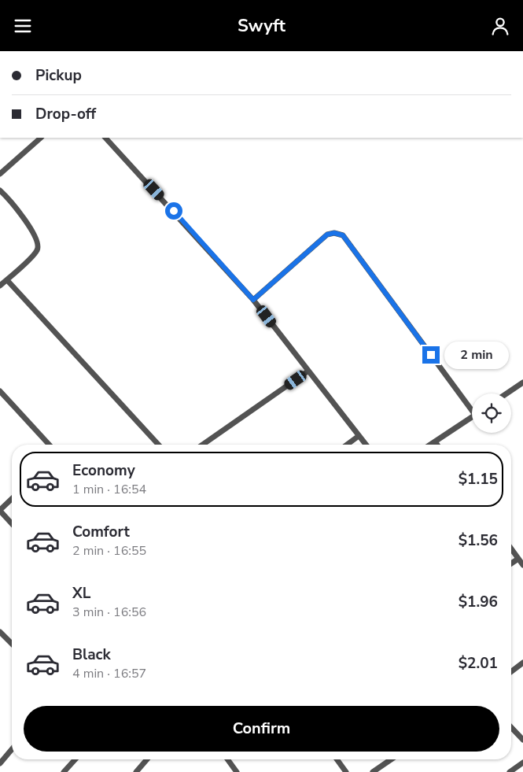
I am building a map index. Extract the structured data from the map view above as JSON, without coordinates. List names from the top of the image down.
{
  "page": {
    "header": "Swyft",
    "banner": ["Pickup", "Drop-off"],
    "bubble": "2 min",
    "list": [
      {
        "name": "Economy",
        "note": "1 min · 16:54",
        "value": "$1.15"
      },
      {
        "name": "Comfort",
        "note": "2 min · 16:55",
        "value": "$1.56"
      },
      {
        "name": "XL",
        "note": "3 min · 16:56",
        "value": "$1.96"
      },
      {
        "name": "Black",
        "note": "4 min · 16:57",
        "value": "$2.01"
      }
    ],
    "buttons": "Confirm"
  }
}
